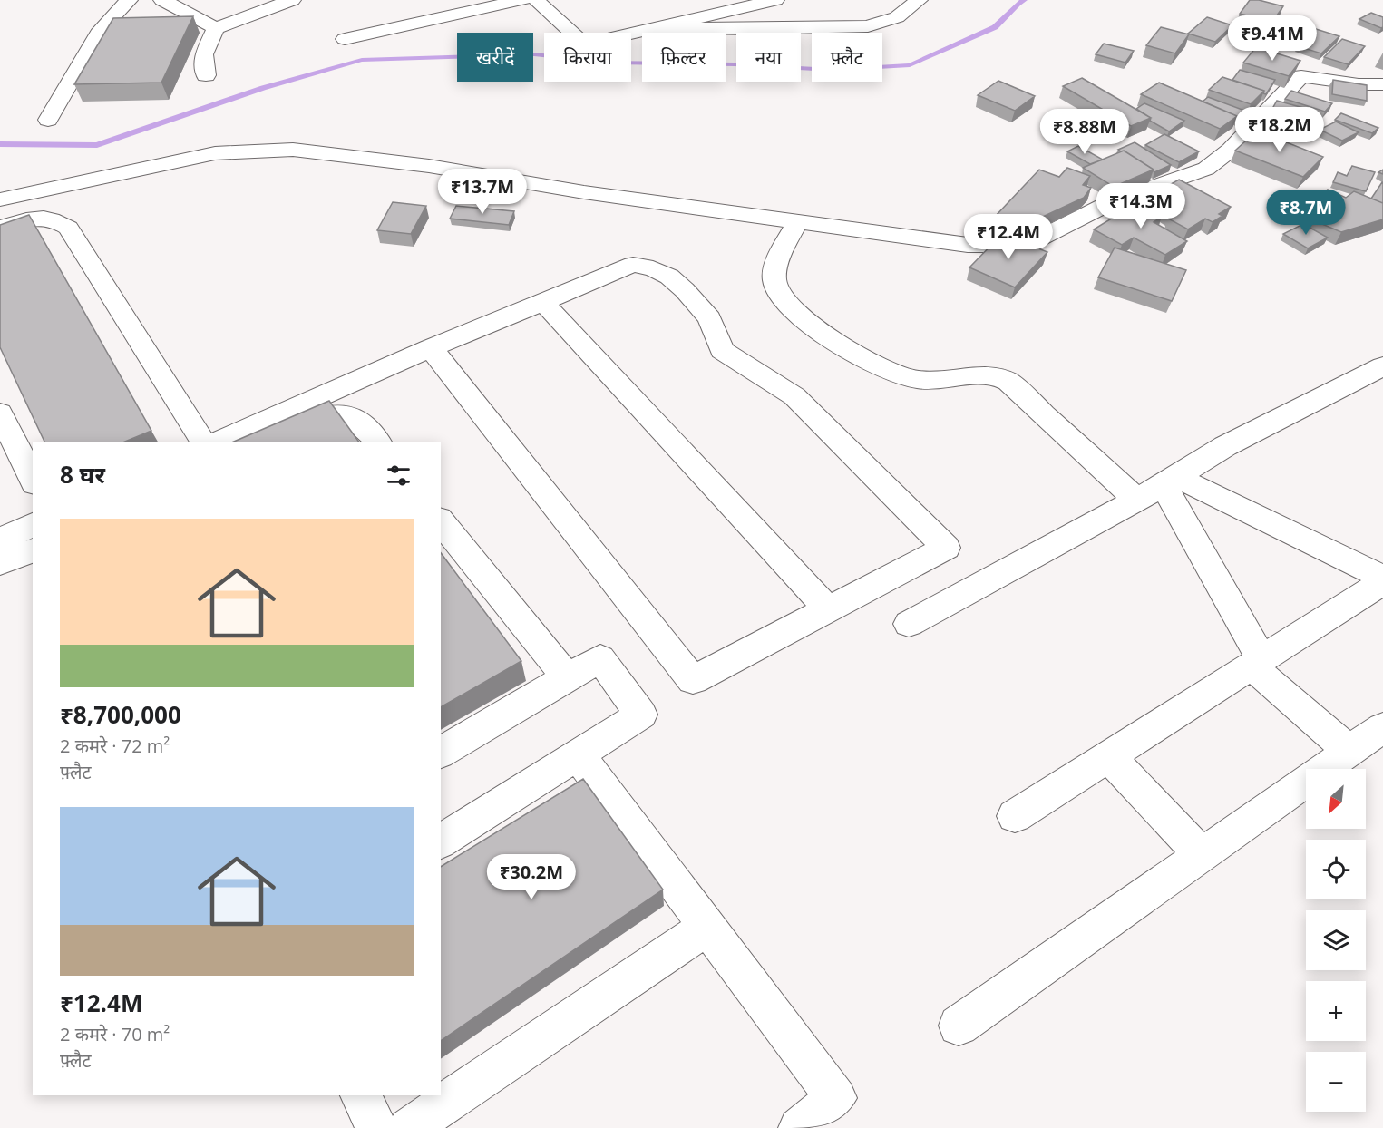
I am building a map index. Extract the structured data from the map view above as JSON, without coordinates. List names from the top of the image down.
{
  "north": "bottom left",
  "page": {
    "price": [
      "₹9.41M",
      "₹18.2M",
      "₹8.88M",
      "₹13.7M",
      "₹14.3M",
      "₹8.7M",
      "₹12.4M",
      "₹30.2M"
    ],
    "chip": [
      "खरीदें",
      "किराया",
      "फ़िल्टर",
      "नया",
      "फ़्लैट"
    ],
    "heading": "8 घर",
    "list": [
      {
        "name": "₹8,700,000",
        "note": "2 कमरे · 72 m² · फ़्लैट"
      },
      {
        "name": "₹12.4M",
        "note": "2 कमरे · 70 m² · फ़्लैट"
      }
    ],
    "map_buttons": ["+", "−"]
  }
}
